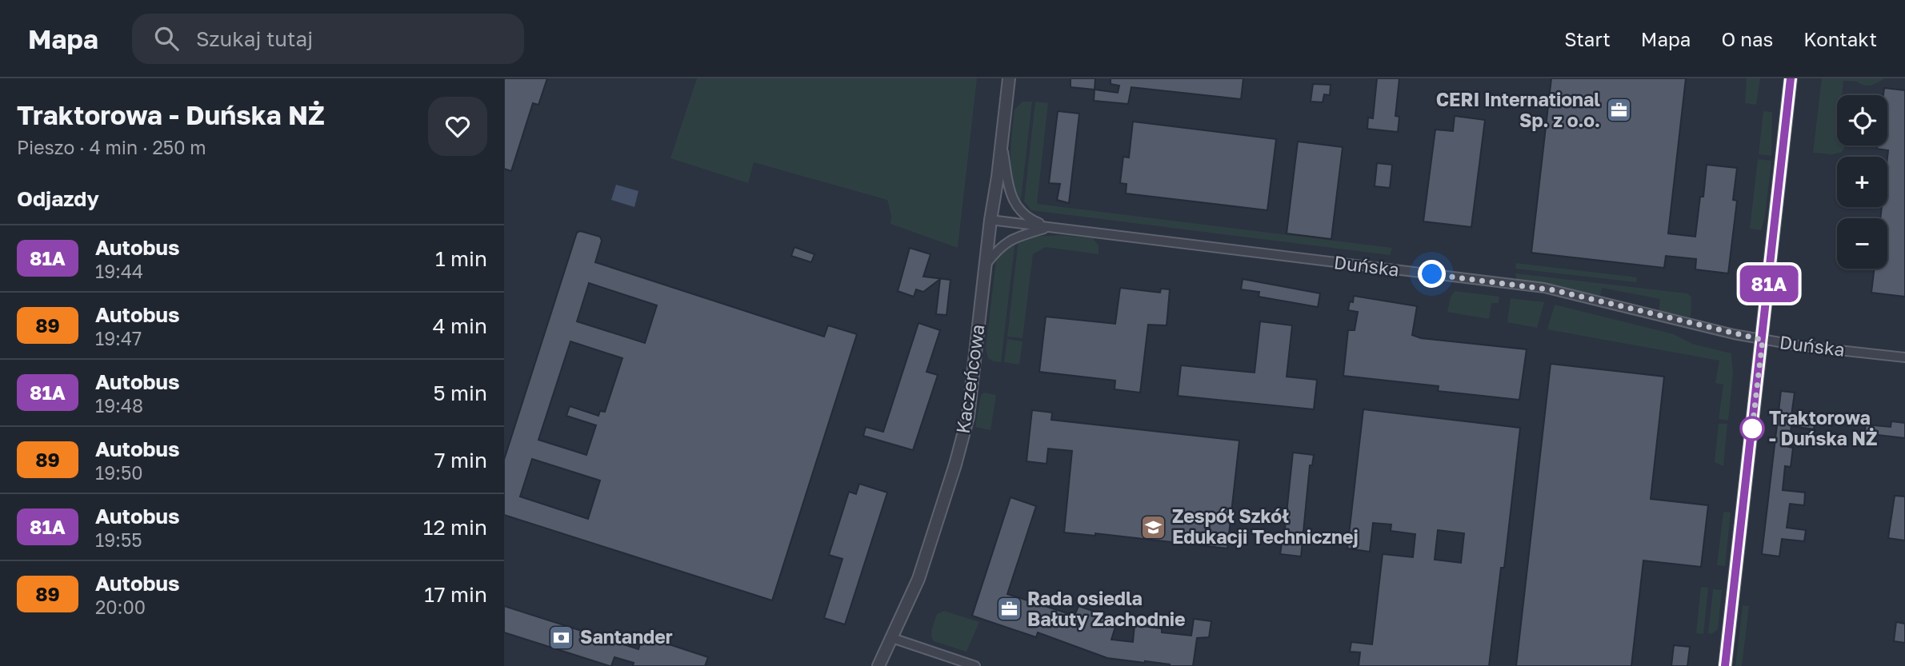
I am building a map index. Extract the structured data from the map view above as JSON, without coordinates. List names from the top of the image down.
{
  "streets": {
    "street": ["Duńska", "Kaczeńcowa"]
  },
  "crossings": [
    ["Duńska", "Kaczeńcowa"]
  ],
  "places": {
    "office": ["CERI International Sp. z o.o.", "Rada osiedla Bałuty Zachodnie"],
    "other": ["Traktorowa - Duńska NŻ"],
    "school or university": ["Zespół Szkół Edukacji Technicznej"],
    "bank": ["Santander"]
  },
  "lines": ["bus line 81A"],
  "page": {
    "header": "Mapa",
    "search": "Szukaj tutaj",
    "nav": [
      "Start",
      "Mapa",
      "O nas",
      "Kontakt"
    ],
    "heading": [
      ["Traktorowa - Duńska NŻ", "Pieszo · 4 min · 250 m"],
      "Odjazdy"
    ],
    "on_map": "81A",
    "map_buttons": ["+", "−"],
    "list": [
      {
        "mark": "81A",
        "name": "Autobus",
        "note": "19:44",
        "value": "1 min"
      },
      {
        "mark": "89",
        "name": "Autobus",
        "note": "19:47",
        "value": "4 min"
      },
      {
        "mark": "81A",
        "name": "Autobus",
        "note": "19:48",
        "value": "5 min"
      },
      {
        "mark": "89",
        "name": "Autobus",
        "note": "19:50",
        "value": "7 min"
      },
      {
        "mark": "81A",
        "name": "Autobus",
        "note": "19:55",
        "value": "12 min"
      },
      {
        "mark": "89",
        "name": "Autobus",
        "note": "20:00",
        "value": "17 min"
      }
    ]
  }
}
